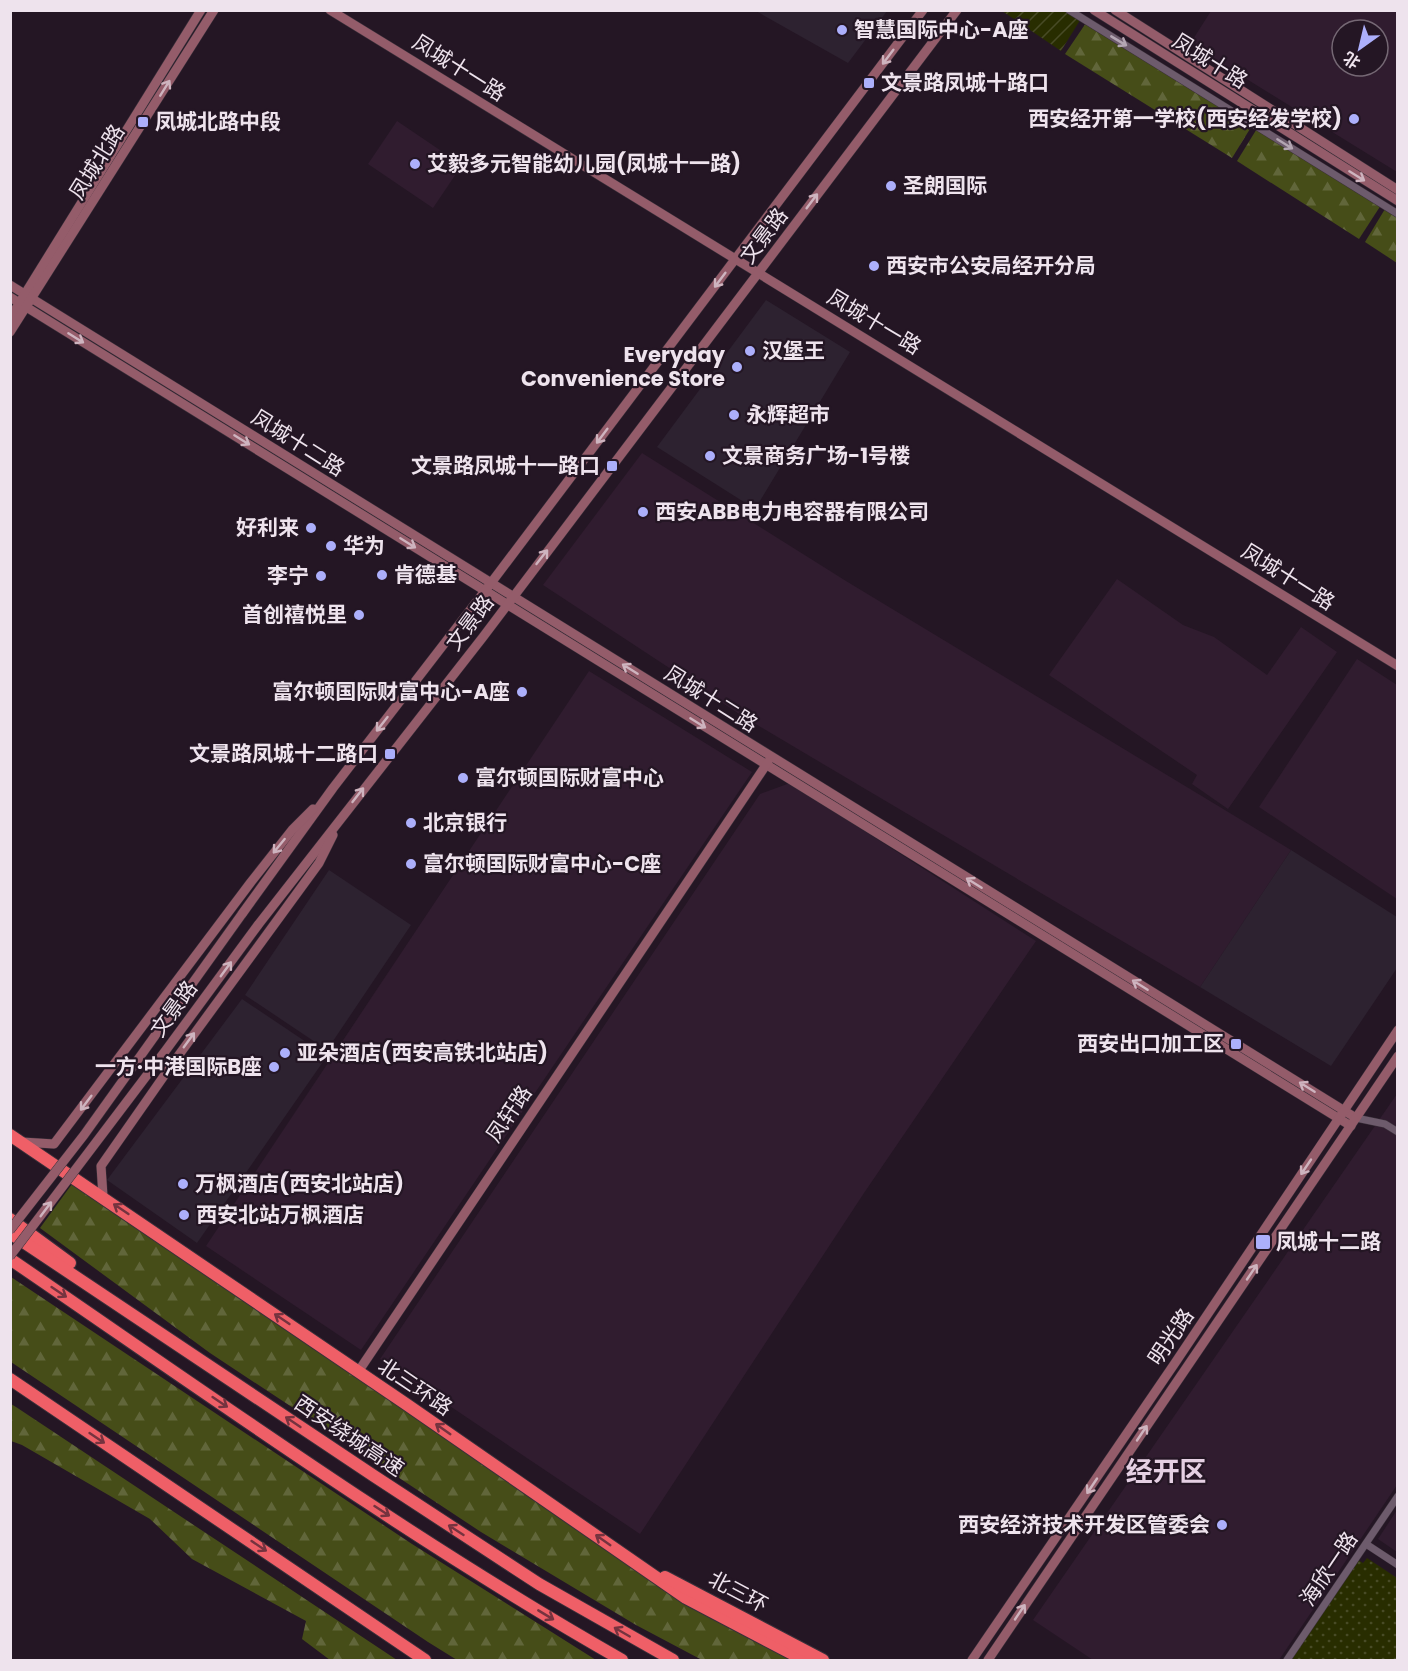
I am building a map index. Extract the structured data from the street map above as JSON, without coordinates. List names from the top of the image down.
{
  "streets": {
    "highway": ["北三环路", "西安绕城高速", "北三环"],
    "main road": [
      "凤城十路",
      "凤城十一路",
      "凤城北路",
      "文景路",
      "凤城十二路",
      "凤轩路",
      "明光路"
    ],
    "street": ["海欣一路"]
  },
  "crossings": [
    ["凤城十一路", "文景路"],
    ["凤城北路", "凤城十二路"],
    ["文景路", "凤城十二路"],
    ["文景路", "西安绕城高速"],
    ["凤城十二路", "凤轩路"],
    ["凤城十二路", "明光路"],
    ["凤轩路", "北三环路"],
    ["北三环路", "北三环"]
  ],
  "districts": ["经开区"],
  "places": {
    "other": [
      "智慧国际中心-A座",
      "西安经开第一学校(西安经发学校)",
      "艾毅多元智能幼儿园(凤城十一路)",
      "圣朗国际",
      "西安市公安局经开分局",
      "汉堡王",
      "Everyday Convenience Store",
      "永辉超市",
      "文景商务广场-1号楼",
      "西安ABB电力电容器有限公司",
      "好利来",
      "华为",
      "肯德基",
      "李宁",
      "首创禧悦里",
      "富尔顿国际财富中心-A座",
      "富尔顿国际财富中心",
      "北京银行",
      "富尔顿国际财富中心-C座",
      "亚朵酒店(西安高铁北站店)",
      "一方·中港国际B座",
      "万枫酒店(西安北站店)",
      "西安北站万枫酒店",
      "西安经济技术开发区管委会"
    ],
    "transit": [
      "文景路凤城十路口",
      "凤城北路中段",
      "文景路凤城十一路口",
      "文景路凤城十二路口",
      "西安出口加工区",
      "凤城十二路"
    ]
  },
  "north": "bottom left"
}
